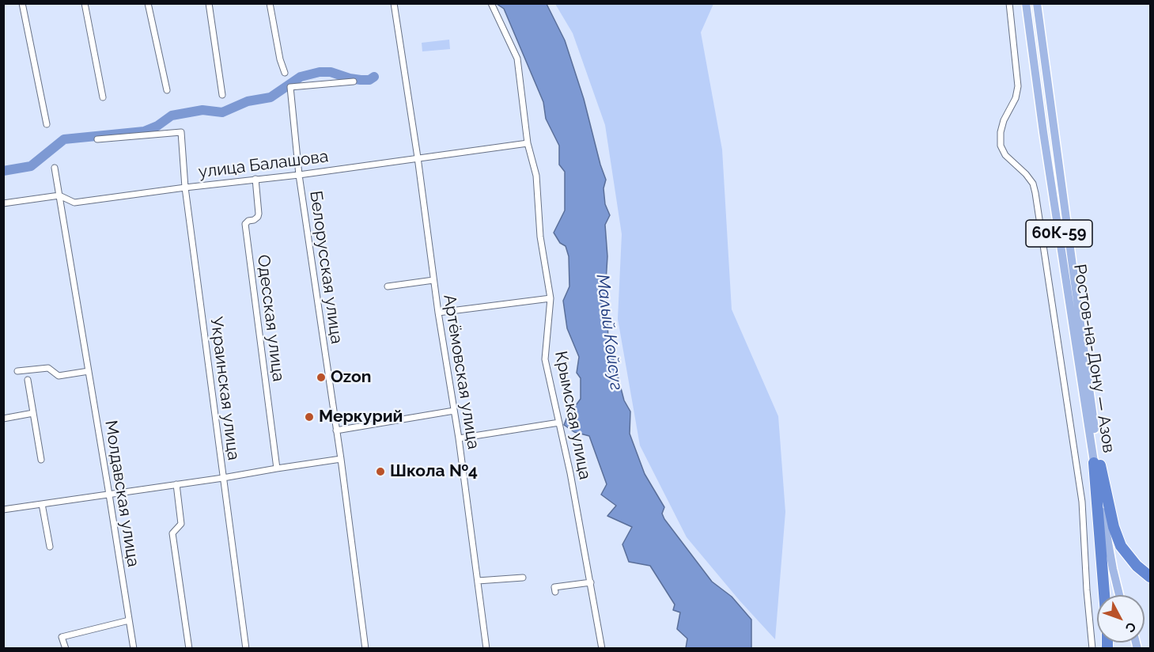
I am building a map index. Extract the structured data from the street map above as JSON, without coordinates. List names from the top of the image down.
{
  "streets": {
    "main road": ["60К-59", "Ростов-на-Дону — Азов"],
    "street": [
      "улица Балашова",
      "Белорусская улица",
      "Одесская улица",
      "Артёмовская улица",
      "Украинская улица",
      "Крымская улица",
      "Молдавская улица"
    ]
  },
  "crossings": [
    ["улица Балашова", "Белорусская улица"],
    ["улица Балашова", "Одесская улица"],
    ["улица Балашова", "Артёмовская улица"],
    ["улица Балашова", "Украинская улица"],
    ["улица Балашова", "Крымская улица"],
    ["улица Балашова", "Молдавская улица"]
  ],
  "water": ["Малый Койсуг"],
  "places": ["Ozon", "Меркурий", "Школа №4"],
  "north": "bottom right"
}
